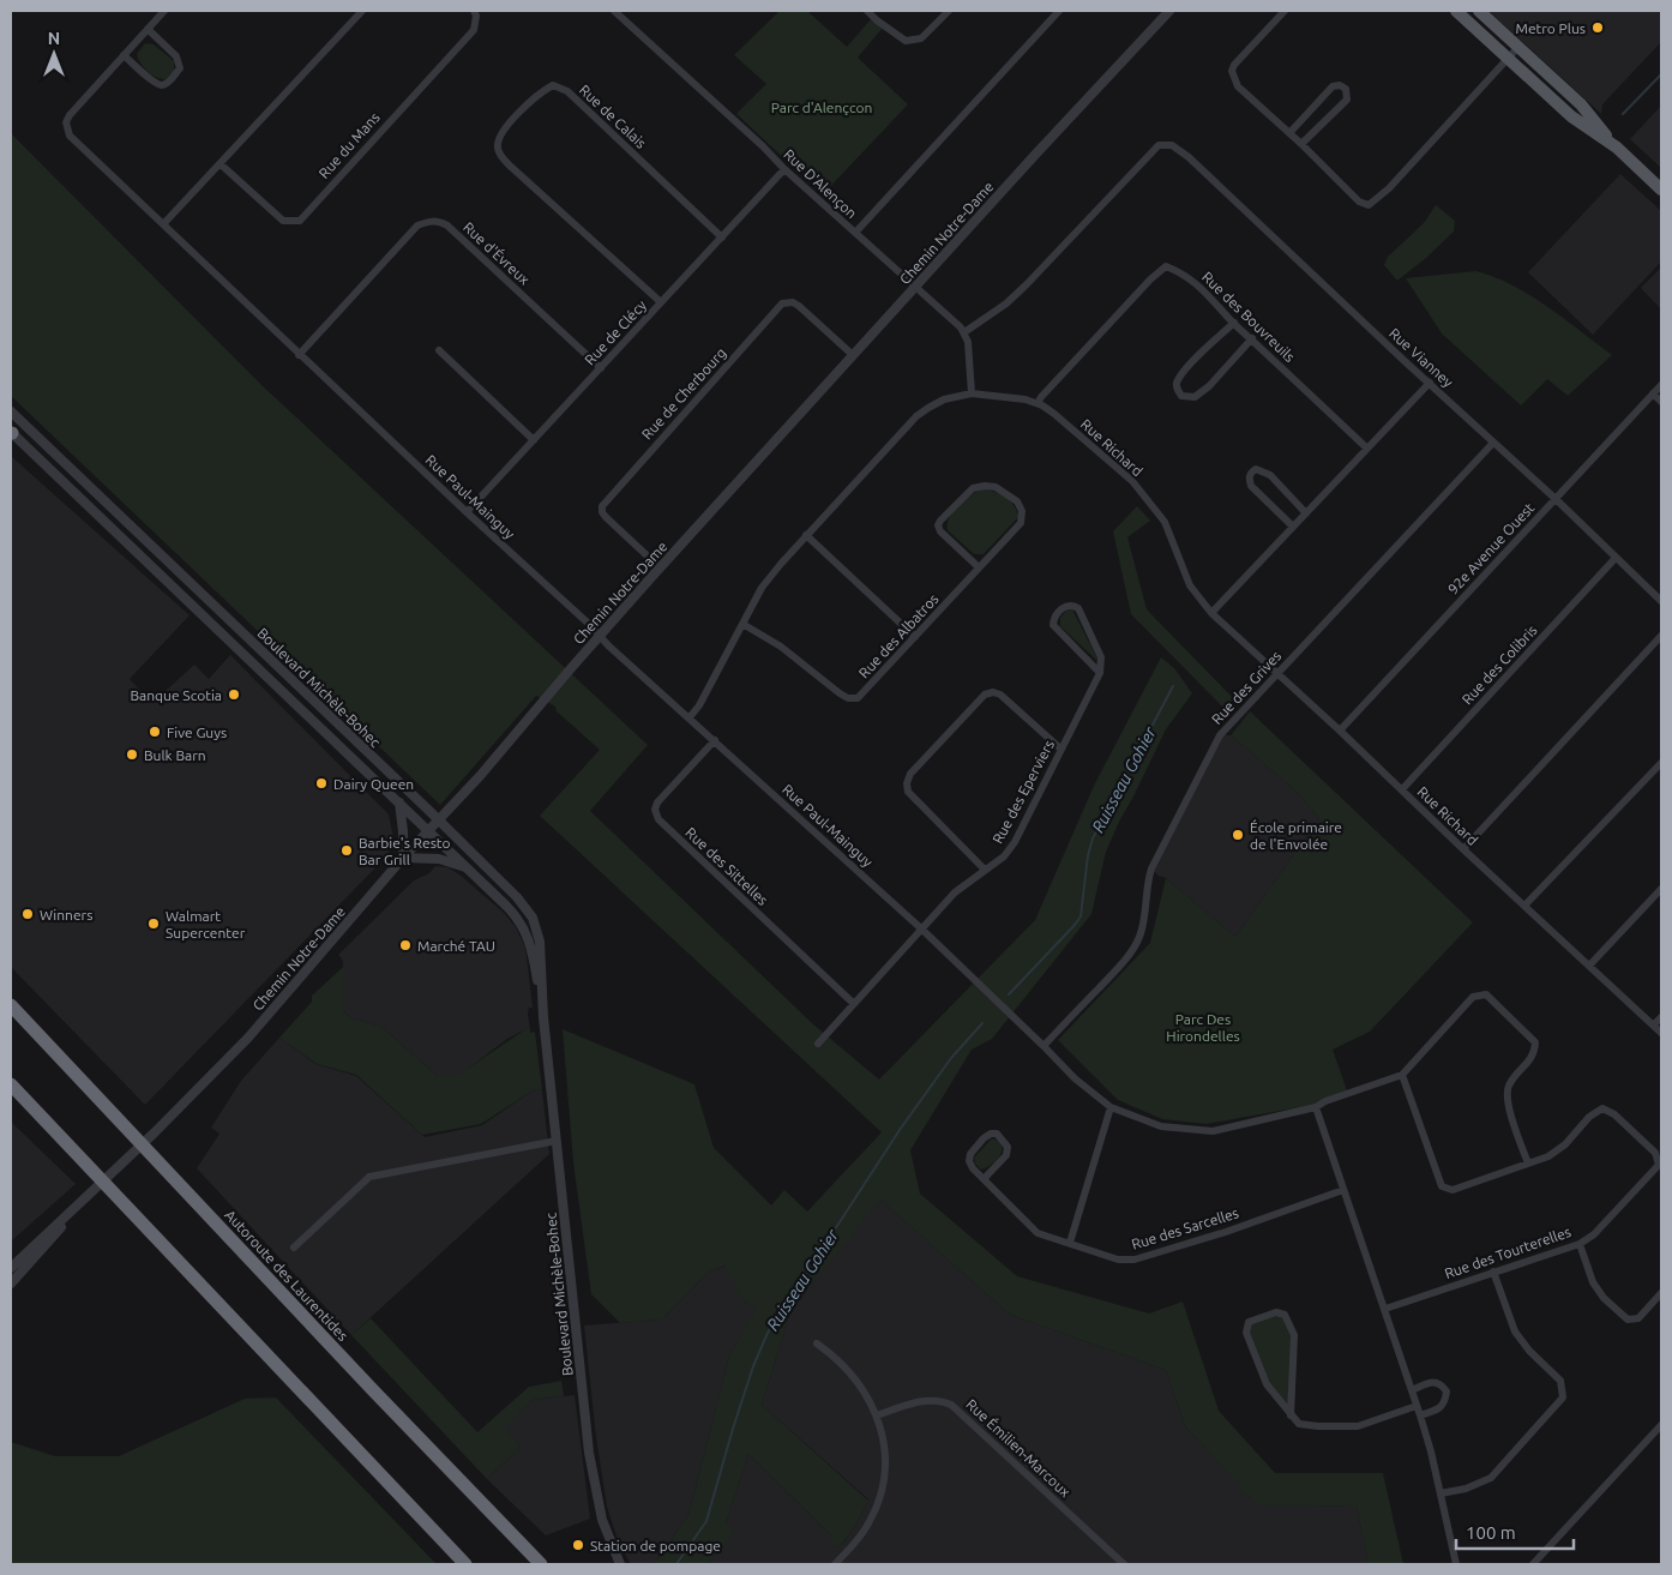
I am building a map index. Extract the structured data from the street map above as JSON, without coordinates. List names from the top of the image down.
{
  "streets": {
    "highway": ["Autoroute des Laurentides"],
    "street": [
      "Rue de Calais",
      "Rue du Mans",
      "Rue D'Alençon",
      "Chemin Notre-Dame",
      "Rue d'Évreux",
      "Rue des Bouvreuils",
      "Rue de Clécy",
      "Rue Vianney",
      "Rue de Cherbourg",
      "Rue Richard",
      "Rue Paul-Mainguy",
      "92e Avenue Ouest",
      "Rue des Albatros",
      "Rue des Colibris",
      "Boulevard Michèle-Bohec",
      "Rue des Grives",
      "Rue des Eperviers",
      "Rue des Sittelles",
      "Rue des Sarcelles",
      "Rue des Tourterelles",
      "Rue Émilien-Marcoux"
    ]
  },
  "crossings": [
    ["Rue de Calais", "Rue de Clécy"],
    ["Rue D'Alençon", "Chemin Notre-Dame"],
    ["Rue D'Alençon", "Rue de Clécy"],
    ["Rue D'Alençon", "Rue Vianney"],
    ["Chemin Notre-Dame", "Rue de Cherbourg"],
    ["Chemin Notre-Dame", "Rue Paul-Mainguy"],
    ["Chemin Notre-Dame", "Boulevard Michèle-Bohec"],
    ["Rue d'Évreux", "Rue de Clécy"],
    ["Rue d'Évreux", "Rue Paul-Mainguy"],
    ["Rue des Bouvreuils", "Rue Richard"],
    ["Rue de Clécy", "Rue Paul-Mainguy"],
    ["Rue Vianney", "92e Avenue Ouest"],
    ["Rue Vianney", "Rue des Colibris"],
    ["Rue Vianney", "Rue des Grives"],
    ["Rue Richard", "Rue Paul-Mainguy"],
    ["Rue Richard", "92e Avenue Ouest"],
    ["Rue Richard", "Rue des Albatros"],
    ["Rue Richard", "Rue des Colibris"],
    ["Rue Richard", "Rue des Grives"],
    ["Rue Paul-Mainguy", "Rue des Grives"],
    ["Rue Paul-Mainguy", "Rue des Eperviers"],
    ["Rue Paul-Mainguy", "Rue des Sittelles"],
    ["Rue Paul-Mainguy", "Rue des Tourterelles"],
    ["Rue des Eperviers", "Rue des Sittelles"]
  ],
  "water": ["Ruisseau Gohier"],
  "parks": ["Parc d'Alençcon", "Parc Des Hirondelles"],
  "places": [
    "Metro Plus",
    "Banque Scotia",
    "Five Guys",
    "Bulk Barn",
    "Dairy Queen",
    "École primaire de l'Envolée",
    "Barbie's Resto Bar Grill",
    "Winners",
    "Walmart Supercenter",
    "Marché TAU",
    "Station de pompage"
  ],
  "scale_bar": "100 m",
  "north": "top"
}
